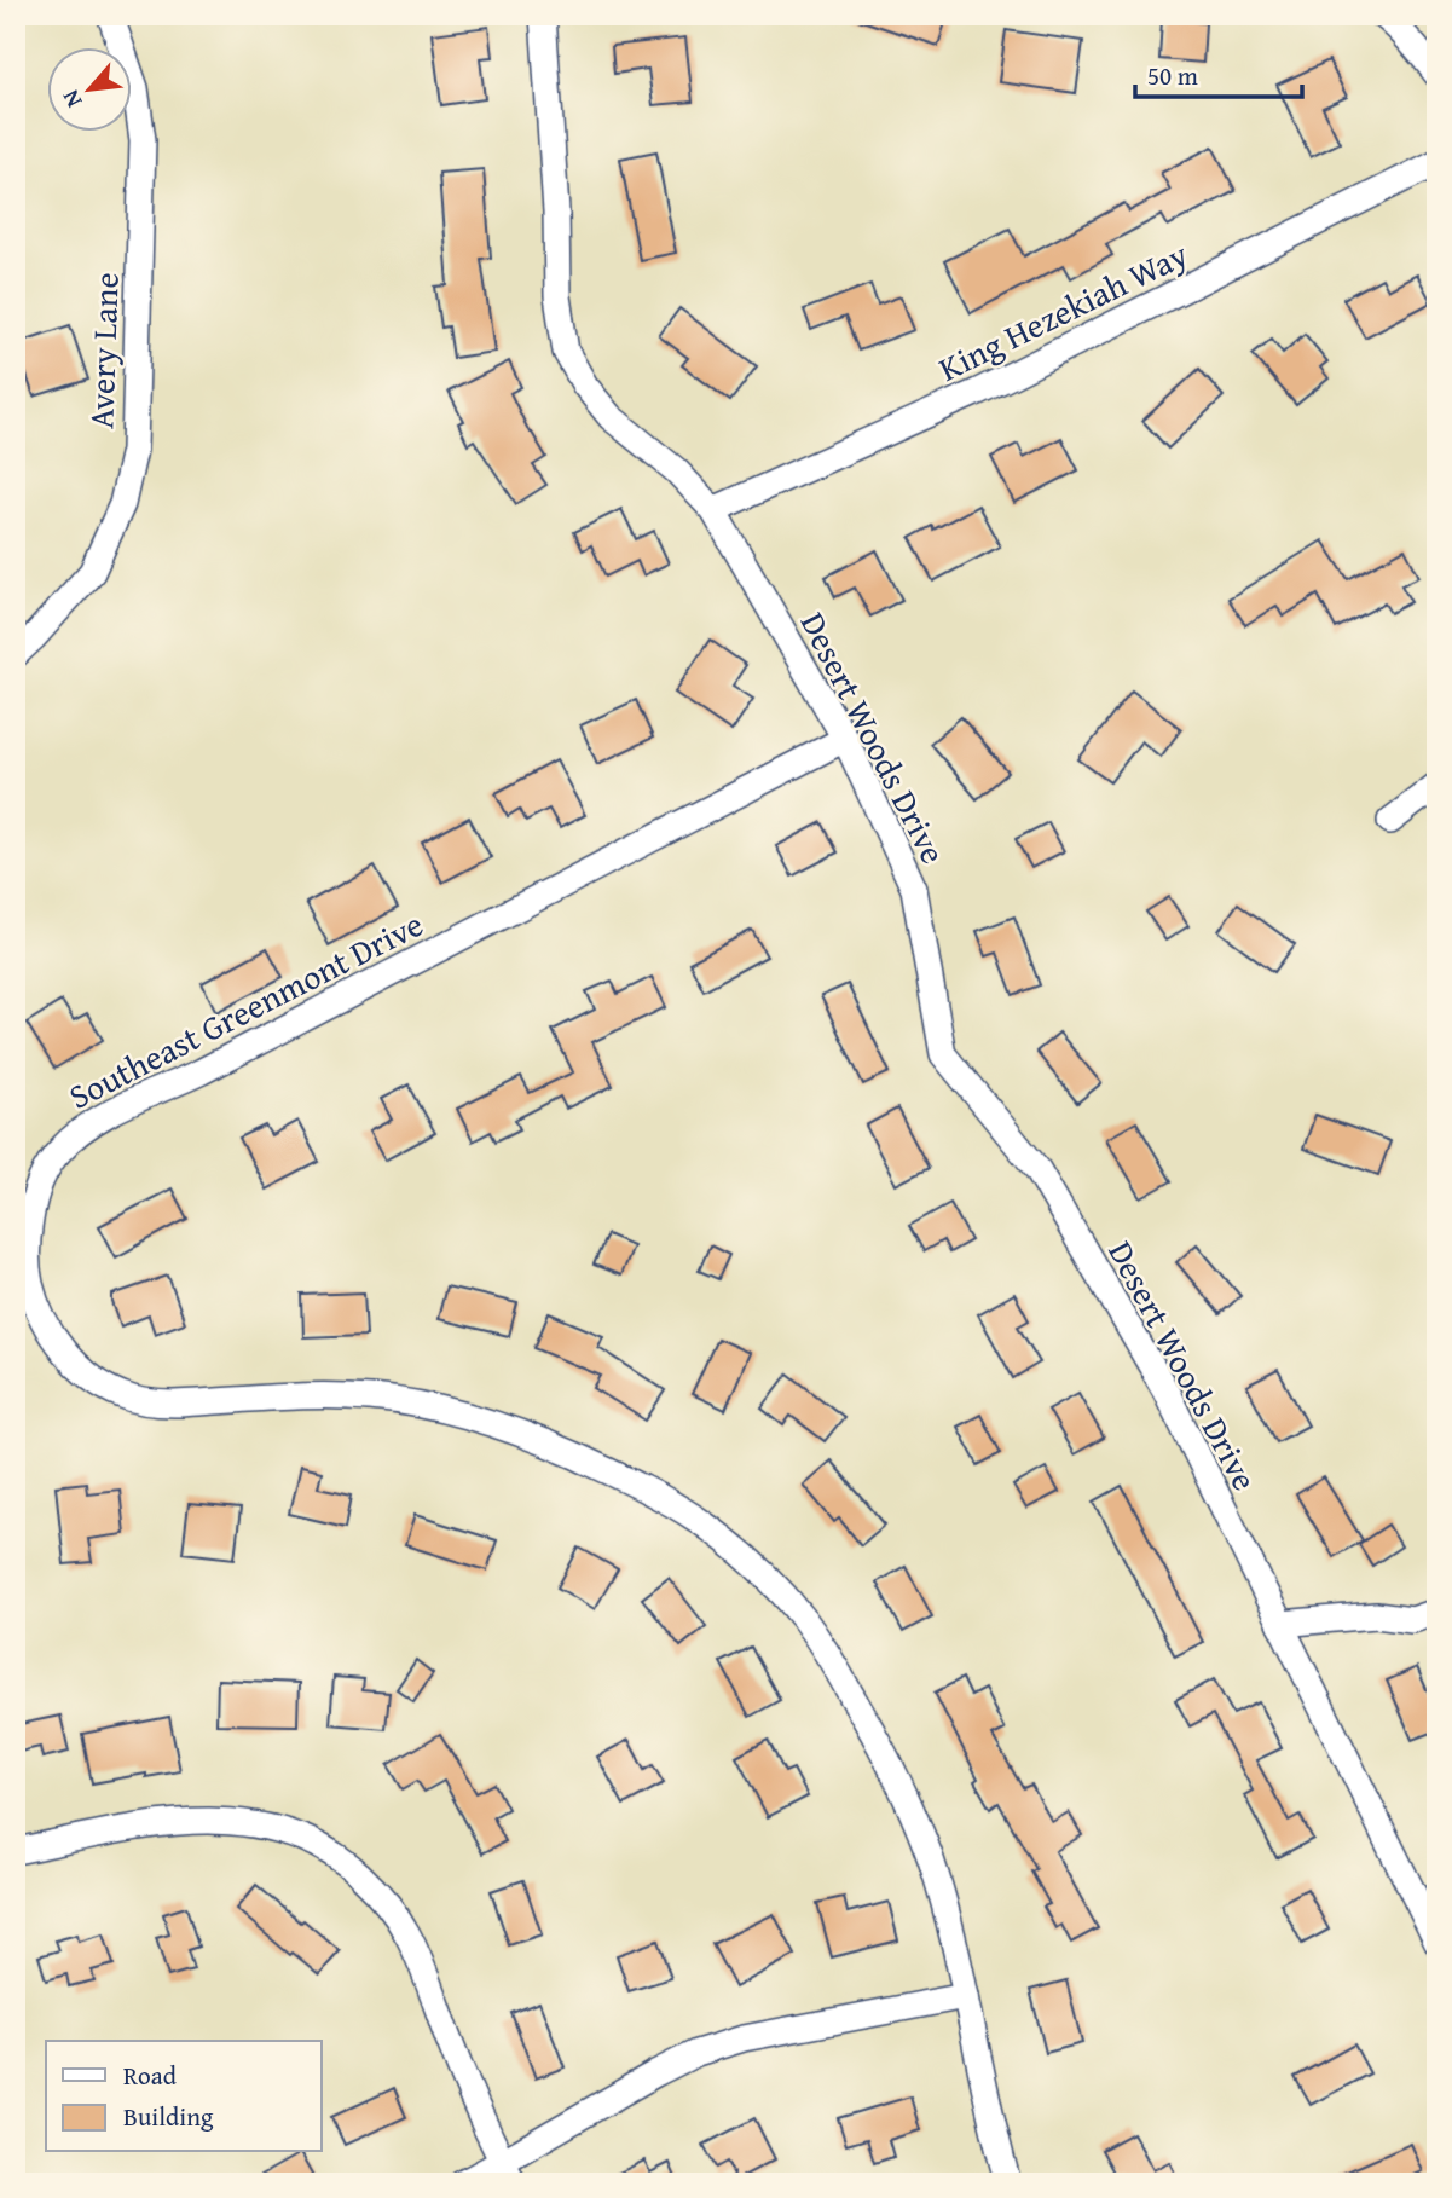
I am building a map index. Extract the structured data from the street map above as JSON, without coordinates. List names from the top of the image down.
{
  "streets": {
    "street": [
      "King Hezekiah Way",
      "Avery Lane",
      "Desert Woods Drive",
      "Southeast Greenmont Drive"
    ]
  },
  "crossings": [
    ["King Hezekiah Way", "Desert Woods Drive"],
    ["Desert Woods Drive", "Southeast Greenmont Drive"]
  ],
  "legend": ["Road", "Building"],
  "scale_bar": "50 m",
  "north": "bottom left"
}
